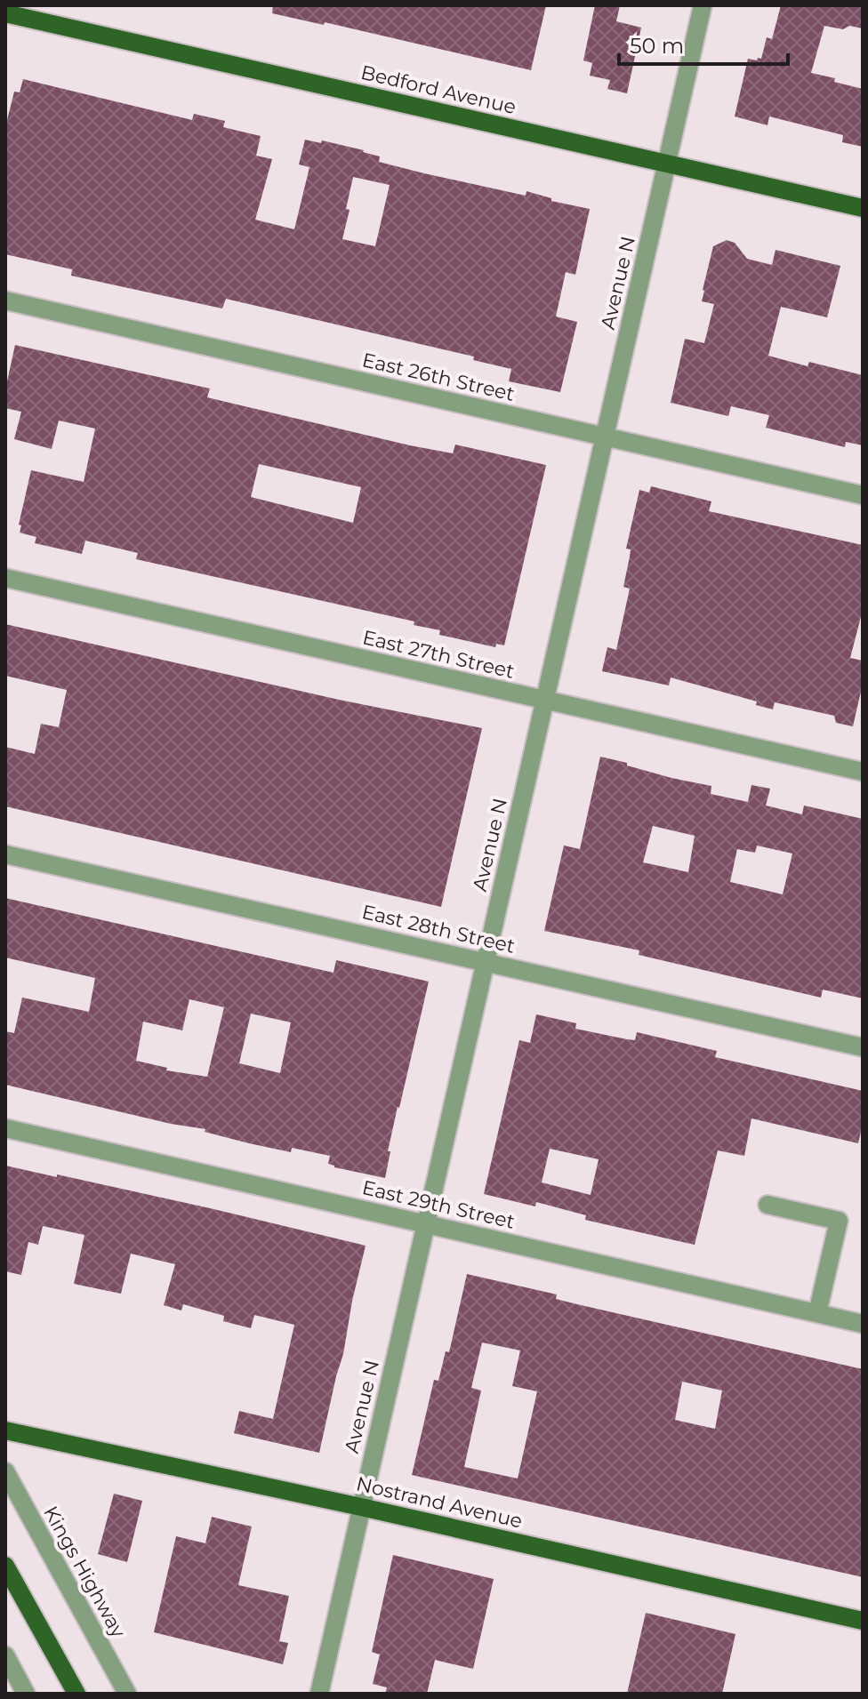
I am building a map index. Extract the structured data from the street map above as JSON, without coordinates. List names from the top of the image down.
{
  "streets": {
    "main road": ["Bedford Avenue", "Nostrand Avenue"],
    "street": [
      "Avenue N",
      "East 26th Street",
      "East 27th Street",
      "East 28th Street",
      "East 29th Street",
      "Kings Highway"
    ]
  },
  "crossings": [
    ["Bedford Avenue", "Avenue N"],
    ["Avenue N", "East 26th Street"],
    ["Avenue N", "East 27th Street"],
    ["Avenue N", "East 28th Street"],
    ["Avenue N", "East 29th Street"],
    ["Avenue N", "Nostrand Avenue"]
  ],
  "scale_bar": "50 m"
}
